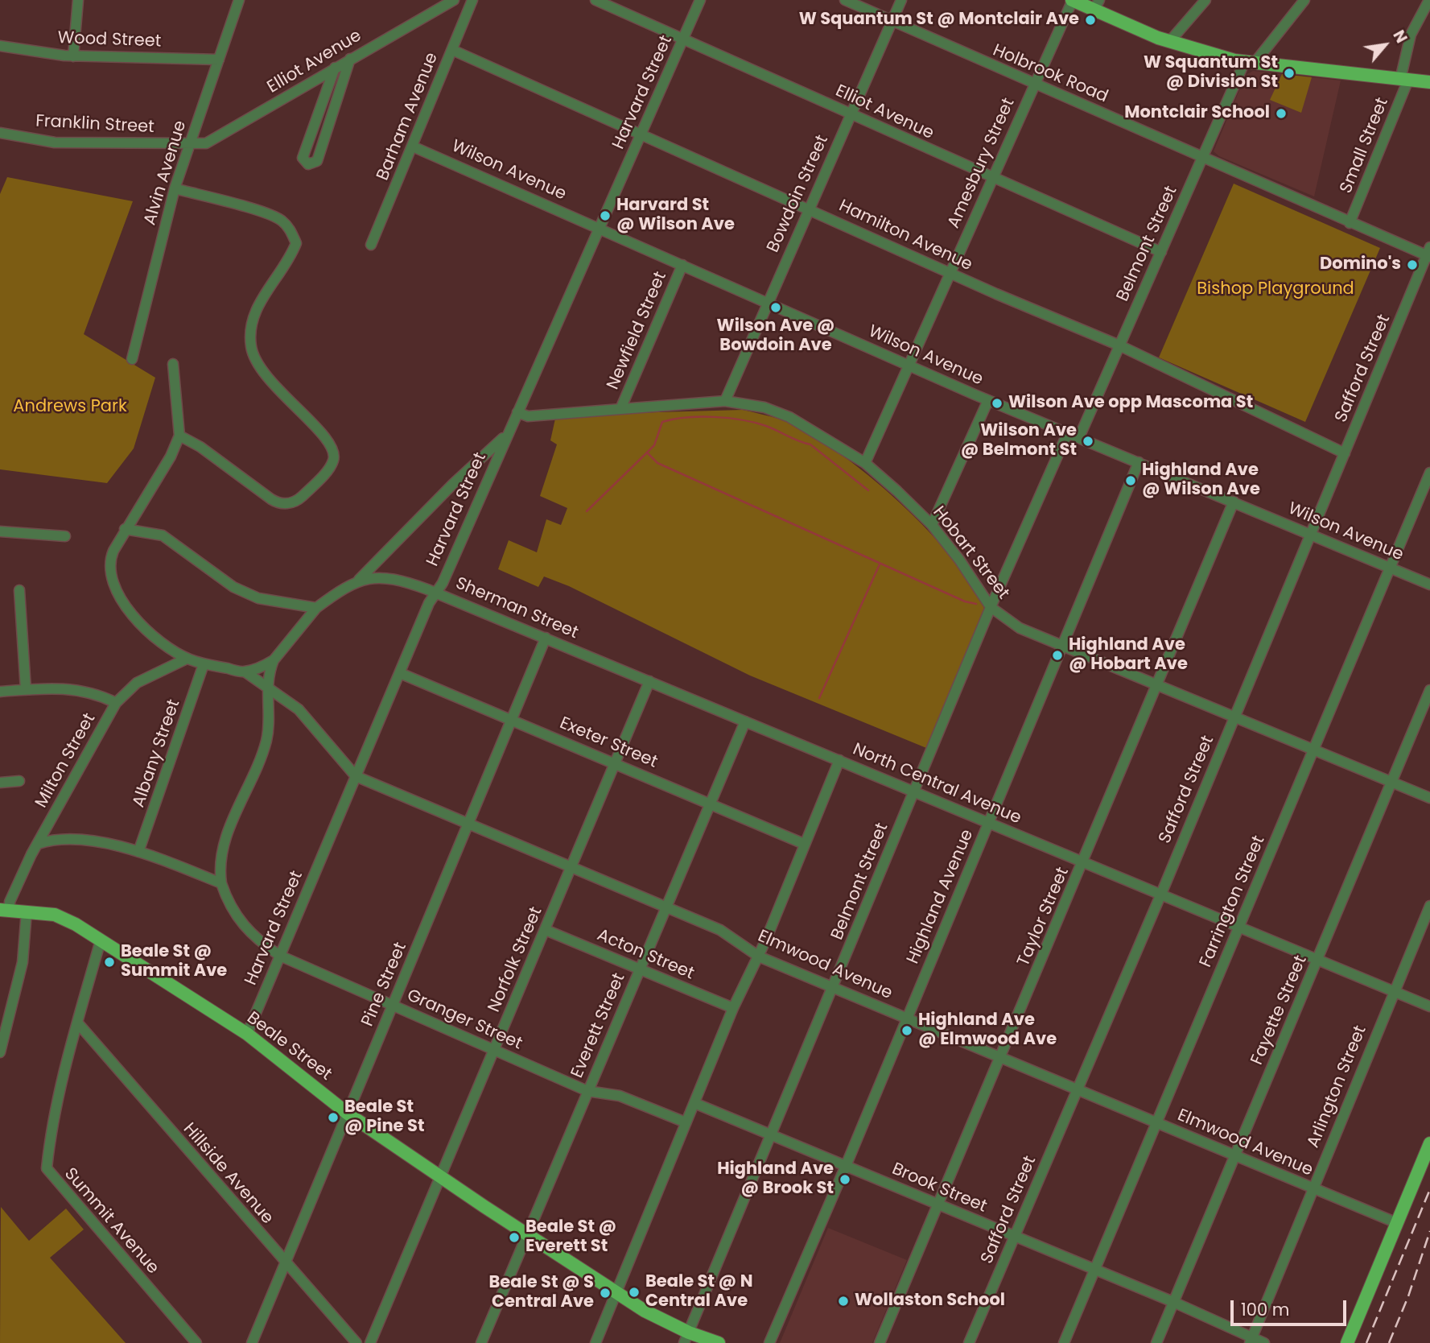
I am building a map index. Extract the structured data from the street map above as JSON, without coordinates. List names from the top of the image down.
{
  "streets": {
    "main road": ["Beale Street"],
    "street": [
      "Wood Street",
      "Elliot Avenue",
      "Holbrook Road",
      "Harvard Street",
      "Barham Avenue",
      "Franklin Street",
      "Small Street",
      "Amesbury Street",
      "Wilson Avenue",
      "Alvin Avenue",
      "Bowdoin Street",
      "Hamilton Avenue",
      "Belmont Street",
      "Newfield Street",
      "Safford Street",
      "Hobart Street",
      "Sherman Street",
      "Exeter Street",
      "Albany Street",
      "Milton Street",
      "North Central Avenue",
      "Highland Avenue",
      "Farrington Street",
      "Taylor Street",
      "Acton Street",
      "Norfolk Street",
      "Elmwood Avenue",
      "Pine Street",
      "Fayette Street",
      "Granger Street",
      "Everett Street",
      "Arlington Street",
      "Hillside Avenue",
      "Brook Street",
      "Summit Avenue"
    ]
  },
  "crossings": [
    ["Wood Street", "Alvin Avenue"],
    ["Elliot Avenue", "Harvard Street"],
    ["Elliot Avenue", "Franklin Street"],
    ["Elliot Avenue", "Amesbury Street"],
    ["Elliot Avenue", "Alvin Avenue"],
    ["Elliot Avenue", "Bowdoin Street"],
    ["Elliot Avenue", "Belmont Street"],
    ["Holbrook Road", "Small Street"],
    ["Holbrook Road", "Amesbury Street"],
    ["Holbrook Road", "Bowdoin Street"],
    ["Holbrook Road", "Belmont Street"],
    ["Holbrook Road", "Safford Street"],
    ["Harvard Street", "Wilson Avenue"],
    ["Harvard Street", "Hamilton Avenue"],
    ["Harvard Street", "Hobart Street"],
    ["Harvard Street", "Sherman Street"],
    ["Harvard Street", "Exeter Street"],
    ["Harvard Street", "Elmwood Avenue"],
    ["Harvard Street", "Granger Street"],
    ["Harvard Street", "Beale Street"],
    ["Barham Avenue", "Wilson Avenue"],
    ["Barham Avenue", "Hamilton Avenue"],
    ["Franklin Street", "Alvin Avenue"],
    ["Amesbury Street", "Wilson Avenue"],
    ["Amesbury Street", "Hamilton Avenue"],
    ["Amesbury Street", "Hobart Street"],
    ["Wilson Avenue", "Bowdoin Street"],
    ["Wilson Avenue", "Belmont Street"],
    ["Wilson Avenue", "Newfield Street"],
    ["Wilson Avenue", "Safford Street"],
    ["Wilson Avenue", "Highland Avenue"],
    ["Wilson Avenue", "Farrington Street"],
    ["Wilson Avenue", "Taylor Street"],
    ["Bowdoin Street", "Hamilton Avenue"],
    ["Bowdoin Street", "Hobart Street"],
    ["Hamilton Avenue", "Belmont Street"],
    ["Hamilton Avenue", "Safford Street"],
    ["Belmont Street", "Hobart Street"],
    ["Belmont Street", "North Central Avenue"],
    ["Belmont Street", "Elmwood Avenue"],
    ["Belmont Street", "Beale Street"],
    ["Belmont Street", "Brook Street"],
    ["Newfield Street", "Hobart Street"],
    ["Safford Street", "Hobart Street"],
    ["Safford Street", "North Central Avenue"],
    ["Safford Street", "Elmwood Avenue"],
    ["Safford Street", "Brook Street"],
    ["Hobart Street", "Highland Avenue"],
    ["Hobart Street", "Farrington Street"],
    ["Hobart Street", "Taylor Street"],
    ["Hobart Street", "Fayette Street"],
    ["Sherman Street", "North Central Avenue"],
    ["Sherman Street", "Norfolk Street"],
    ["Sherman Street", "Pine Street"],
    ["Sherman Street", "Everett Street"],
    ["Exeter Street", "North Central Avenue"],
    ["Exeter Street", "Norfolk Street"],
    ["Exeter Street", "Pine Street"],
    ["Exeter Street", "Everett Street"],
    ["Albany Street", "Elmwood Avenue"],
    ["Milton Street", "Elmwood Avenue"],
    ["Milton Street", "Beale Street"],
    ["North Central Avenue", "Highland Avenue"],
    ["North Central Avenue", "Farrington Street"],
    ["North Central Avenue", "Taylor Street"],
    ["North Central Avenue", "Acton Street"],
    ["North Central Avenue", "Elmwood Avenue"],
    ["North Central Avenue", "Fayette Street"],
    ["North Central Avenue", "Granger Street"],
    ["North Central Avenue", "Beale Street"],
    ["North Central Avenue", "Arlington Street"],
    ["North Central Avenue", "Brook Street"],
    ["Highland Avenue", "Elmwood Avenue"],
    ["Highland Avenue", "Brook Street"],
    ["Farrington Street", "Elmwood Avenue"],
    ["Farrington Street", "Brook Street"],
    ["Taylor Street", "Elmwood Avenue"],
    ["Taylor Street", "Brook Street"],
    ["Acton Street", "Norfolk Street"],
    ["Acton Street", "Everett Street"],
    ["Norfolk Street", "Elmwood Avenue"],
    ["Norfolk Street", "Granger Street"],
    ["Norfolk Street", "Beale Street"],
    ["Elmwood Avenue", "Pine Street"],
    ["Elmwood Avenue", "Fayette Street"],
    ["Elmwood Avenue", "Everett Street"],
    ["Elmwood Avenue", "Arlington Street"],
    ["Pine Street", "Granger Street"],
    ["Pine Street", "Beale Street"],
    ["Pine Street", "Hillside Avenue"],
    ["Fayette Street", "Brook Street"],
    ["Granger Street", "Everett Street"],
    ["Everett Street", "Beale Street"],
    ["Beale Street", "Summit Avenue"],
    ["Arlington Street", "Brook Street"],
    ["Hillside Avenue", "Summit Avenue"]
  ],
  "parks": ["Bishop Playground", "Andrews Park"],
  "places": [
    "W Squantum St @ Montclair Ave",
    "W Squantum St @ Division St",
    "Montclair School",
    "Harvard St @ Wilson Ave",
    "Domino's",
    "Wilson Ave @ Bowdoin Ave",
    "Wilson Ave opp Mascoma St",
    "Wilson Ave @ Belmont St",
    "Highland Ave @ Wilson Ave",
    "Highland Ave @ Hobart Ave",
    "Beale St @ Summit Ave",
    "Highland Ave @ Elmwood Ave",
    "Beale St @ Pine St",
    "Highland Ave @ Brook St",
    "Beale St @ Everett St",
    "Beale St @ N Central Ave",
    "Beale St @ S Central Ave",
    "Wollaston School"
  ],
  "scale_bar": "100 m",
  "north": "top right"
}
